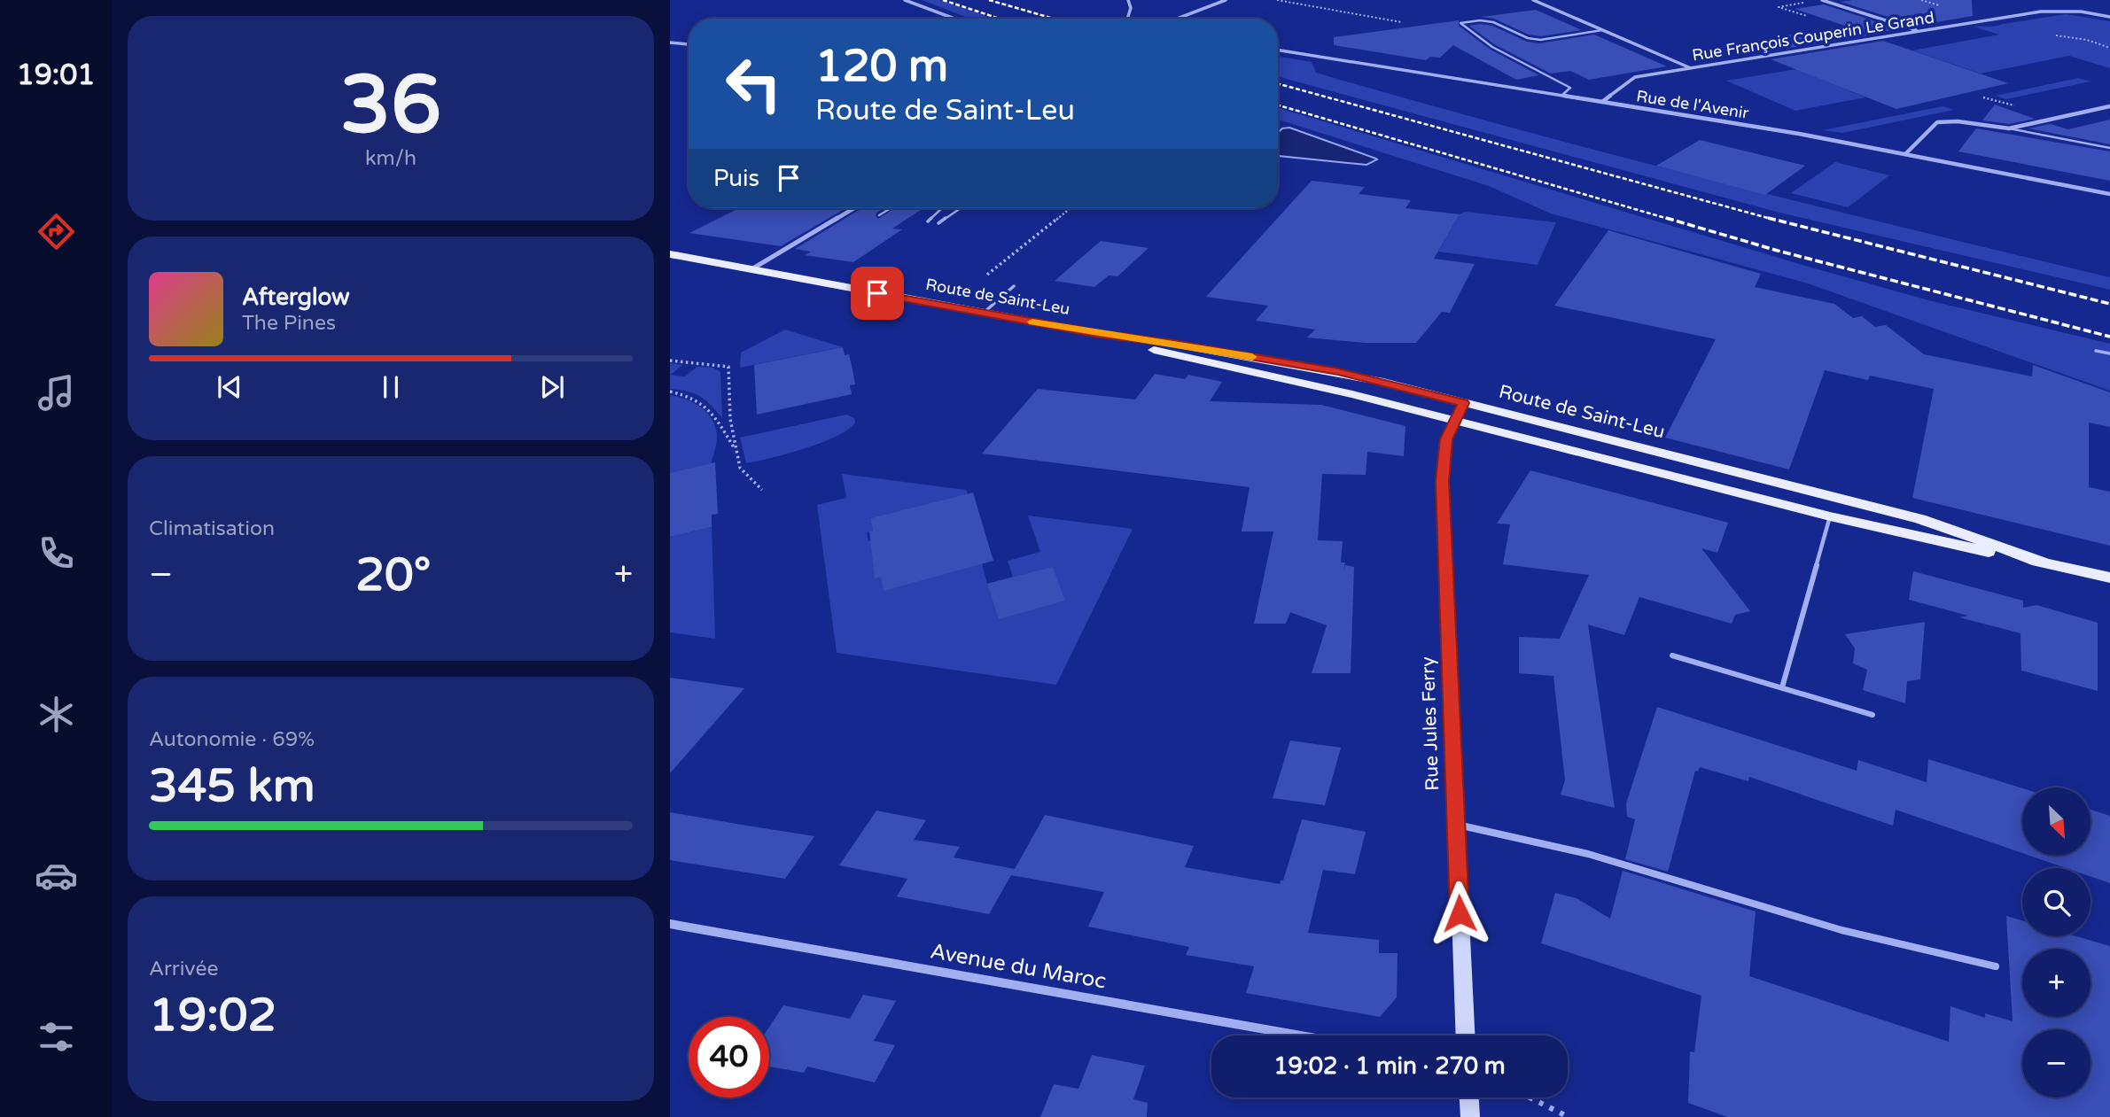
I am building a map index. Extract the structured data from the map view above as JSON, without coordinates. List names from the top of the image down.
{
  "streets": {
    "main road": ["Route de Saint-Leu"],
    "street": [
      "Rue François Couperin Le Grand",
      "Rue de l'Avenir",
      "Rue Jules Ferry",
      "Avenue du Maroc"
    ]
  },
  "crossings": [
    ["Rue François Couperin Le Grand", "Rue de l'Avenir"],
    ["Route de Saint-Leu", "Rue Jules Ferry"]
  ],
  "north": "bottom right",
  "page": {
    "tabs": "19:01",
    "tile": [
      ["36", "km/h"],
      "Climatisation",
      ["Autonomie · 69%", "345 km"],
      ["Arrivée", "19:02"]
    ],
    "turn": ["120 m", "Route de Saint-Leu"],
    "then": "Puis",
    "song": ["Afterglow", "The Pines"],
    "heat": ["−", "20°", "+"],
    "map_buttons": ["+", "−"],
    "limit": "40",
    "trip": "19:02 · 1 min · 270 m"
  }
}
